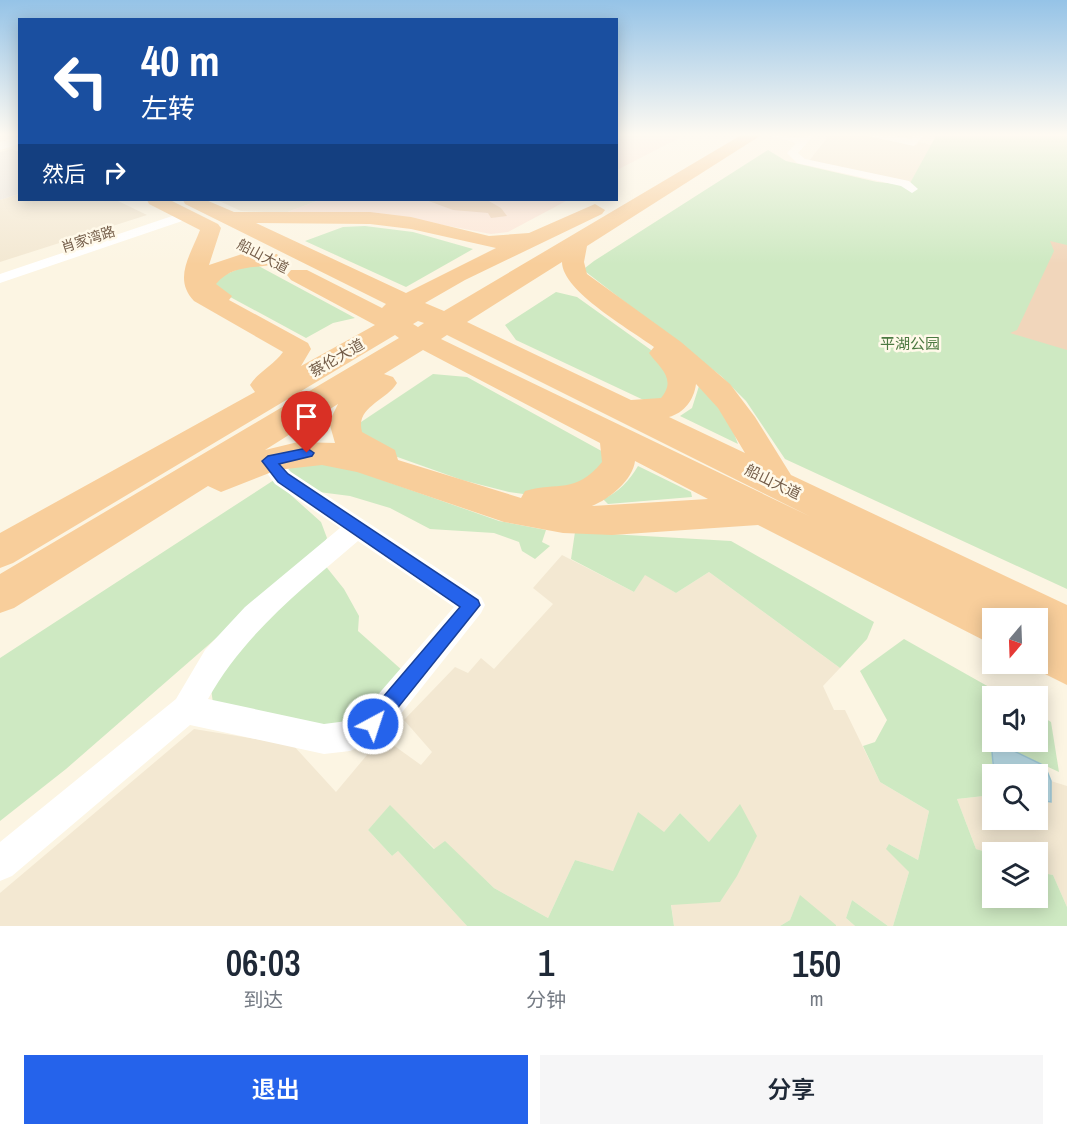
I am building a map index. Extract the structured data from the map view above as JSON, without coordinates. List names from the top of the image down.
{
  "streets": {
    "highway": ["船山大道", "蔡伦大道"],
    "street": ["肖家湾路"]
  },
  "crossings": [
    ["肖家湾路", "船山大道"]
  ],
  "parks": ["平湖公园"],
  "north": "bottom",
  "page": {
    "turn": ["40 m", "左转"],
    "then": "然后",
    "eta": [
      "06:03",
      "到达",
      "1",
      "分钟",
      "150",
      "m"
    ],
    "buttons": ["退出", "分享"]
  }
}
